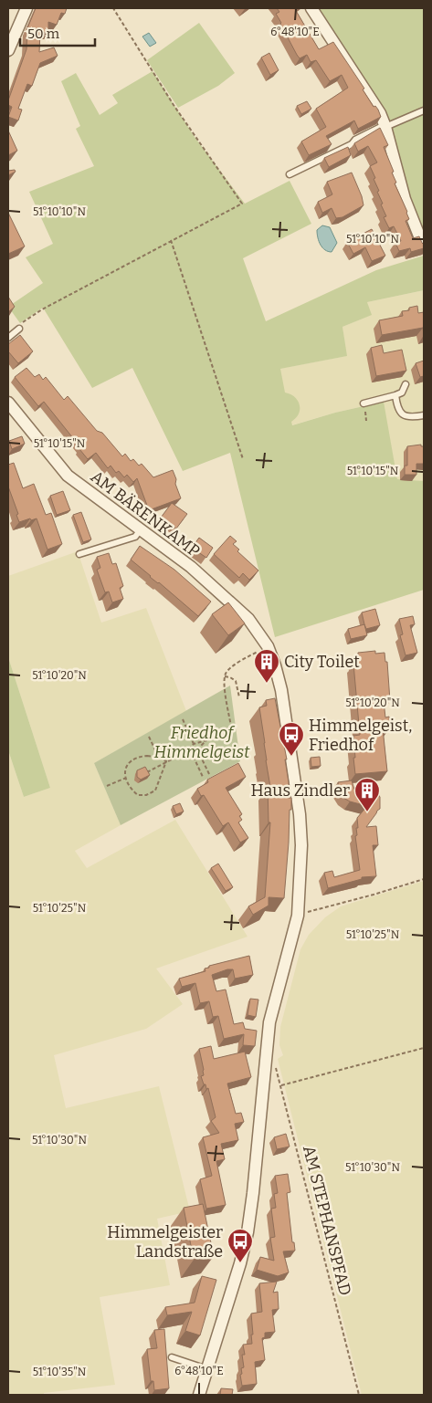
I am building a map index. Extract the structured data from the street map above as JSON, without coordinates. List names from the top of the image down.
{
  "streets": {
    "street": ["AM BÄRENKAMP"],
    "path": ["AM STEPHANSPFAD"]
  },
  "parks": ["Friedhof Himmelgeist"],
  "places": {
    "building": ["City Toilet", "Haus Zindler"],
    "bus stop": ["Himmelgeist, Friedhof", "Himmelgeister Landstraße"]
  },
  "scale_bar": "50 m",
  "coordinates": [
    "6°48'10\"E",
    "51°10'10\"N",
    "51°10'15\"N",
    "51°10'20\"N",
    "51°10'25\"N",
    "51°10'30\"N",
    "51°10'35\"N"
  ]
}
